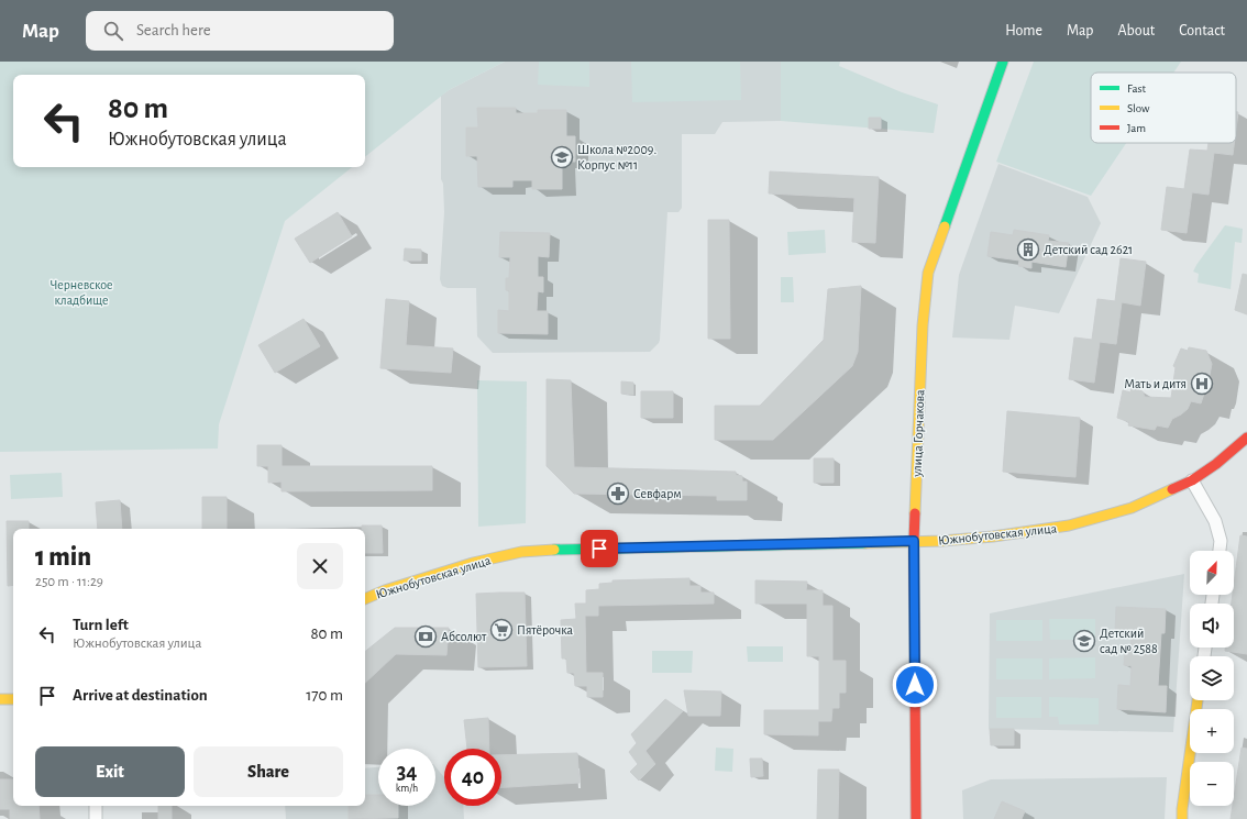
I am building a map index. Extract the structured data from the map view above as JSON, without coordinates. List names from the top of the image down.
{
  "streets": {
    "street": ["улица Горчакова", "Южнобутовская улица"]
  },
  "crossings": [
    ["улица Горчакова", "Южнобутовская улица"]
  ],
  "parks": ["Черневское кладбище"],
  "places": {
    "school or university": ["Школа №2009. Корпус №11", "Детский сад № 2588"],
    "building": ["Детский сад 2621"],
    "hospital": ["Мать и дитя"],
    "pharmacy": ["Севфарм"],
    "supermarket": ["Пятёрочка"],
    "bank": ["Абсолют"]
  },
  "legend": ["Fast", "Slow", "Jam"],
  "north": "top right",
  "page": {
    "header": "Map",
    "search": "Search here",
    "nav": [
      "Home",
      "Map",
      "About",
      "Contact"
    ],
    "turn": ["80 m", "Южнобутовская улица"],
    "heading": ["1 min", "250 m · 11:29"],
    "map_buttons": ["+", "−"],
    "list": [
      {
        "name": "Turn left",
        "note": "Южнобутовская улица",
        "value": "80 m"
      },
      {
        "name": "Arrive at destination",
        "value": "170 m"
      }
    ],
    "buttons": ["Exit", "Share"],
    "speed": "34 km/h",
    "limit": "40"
  }
}
